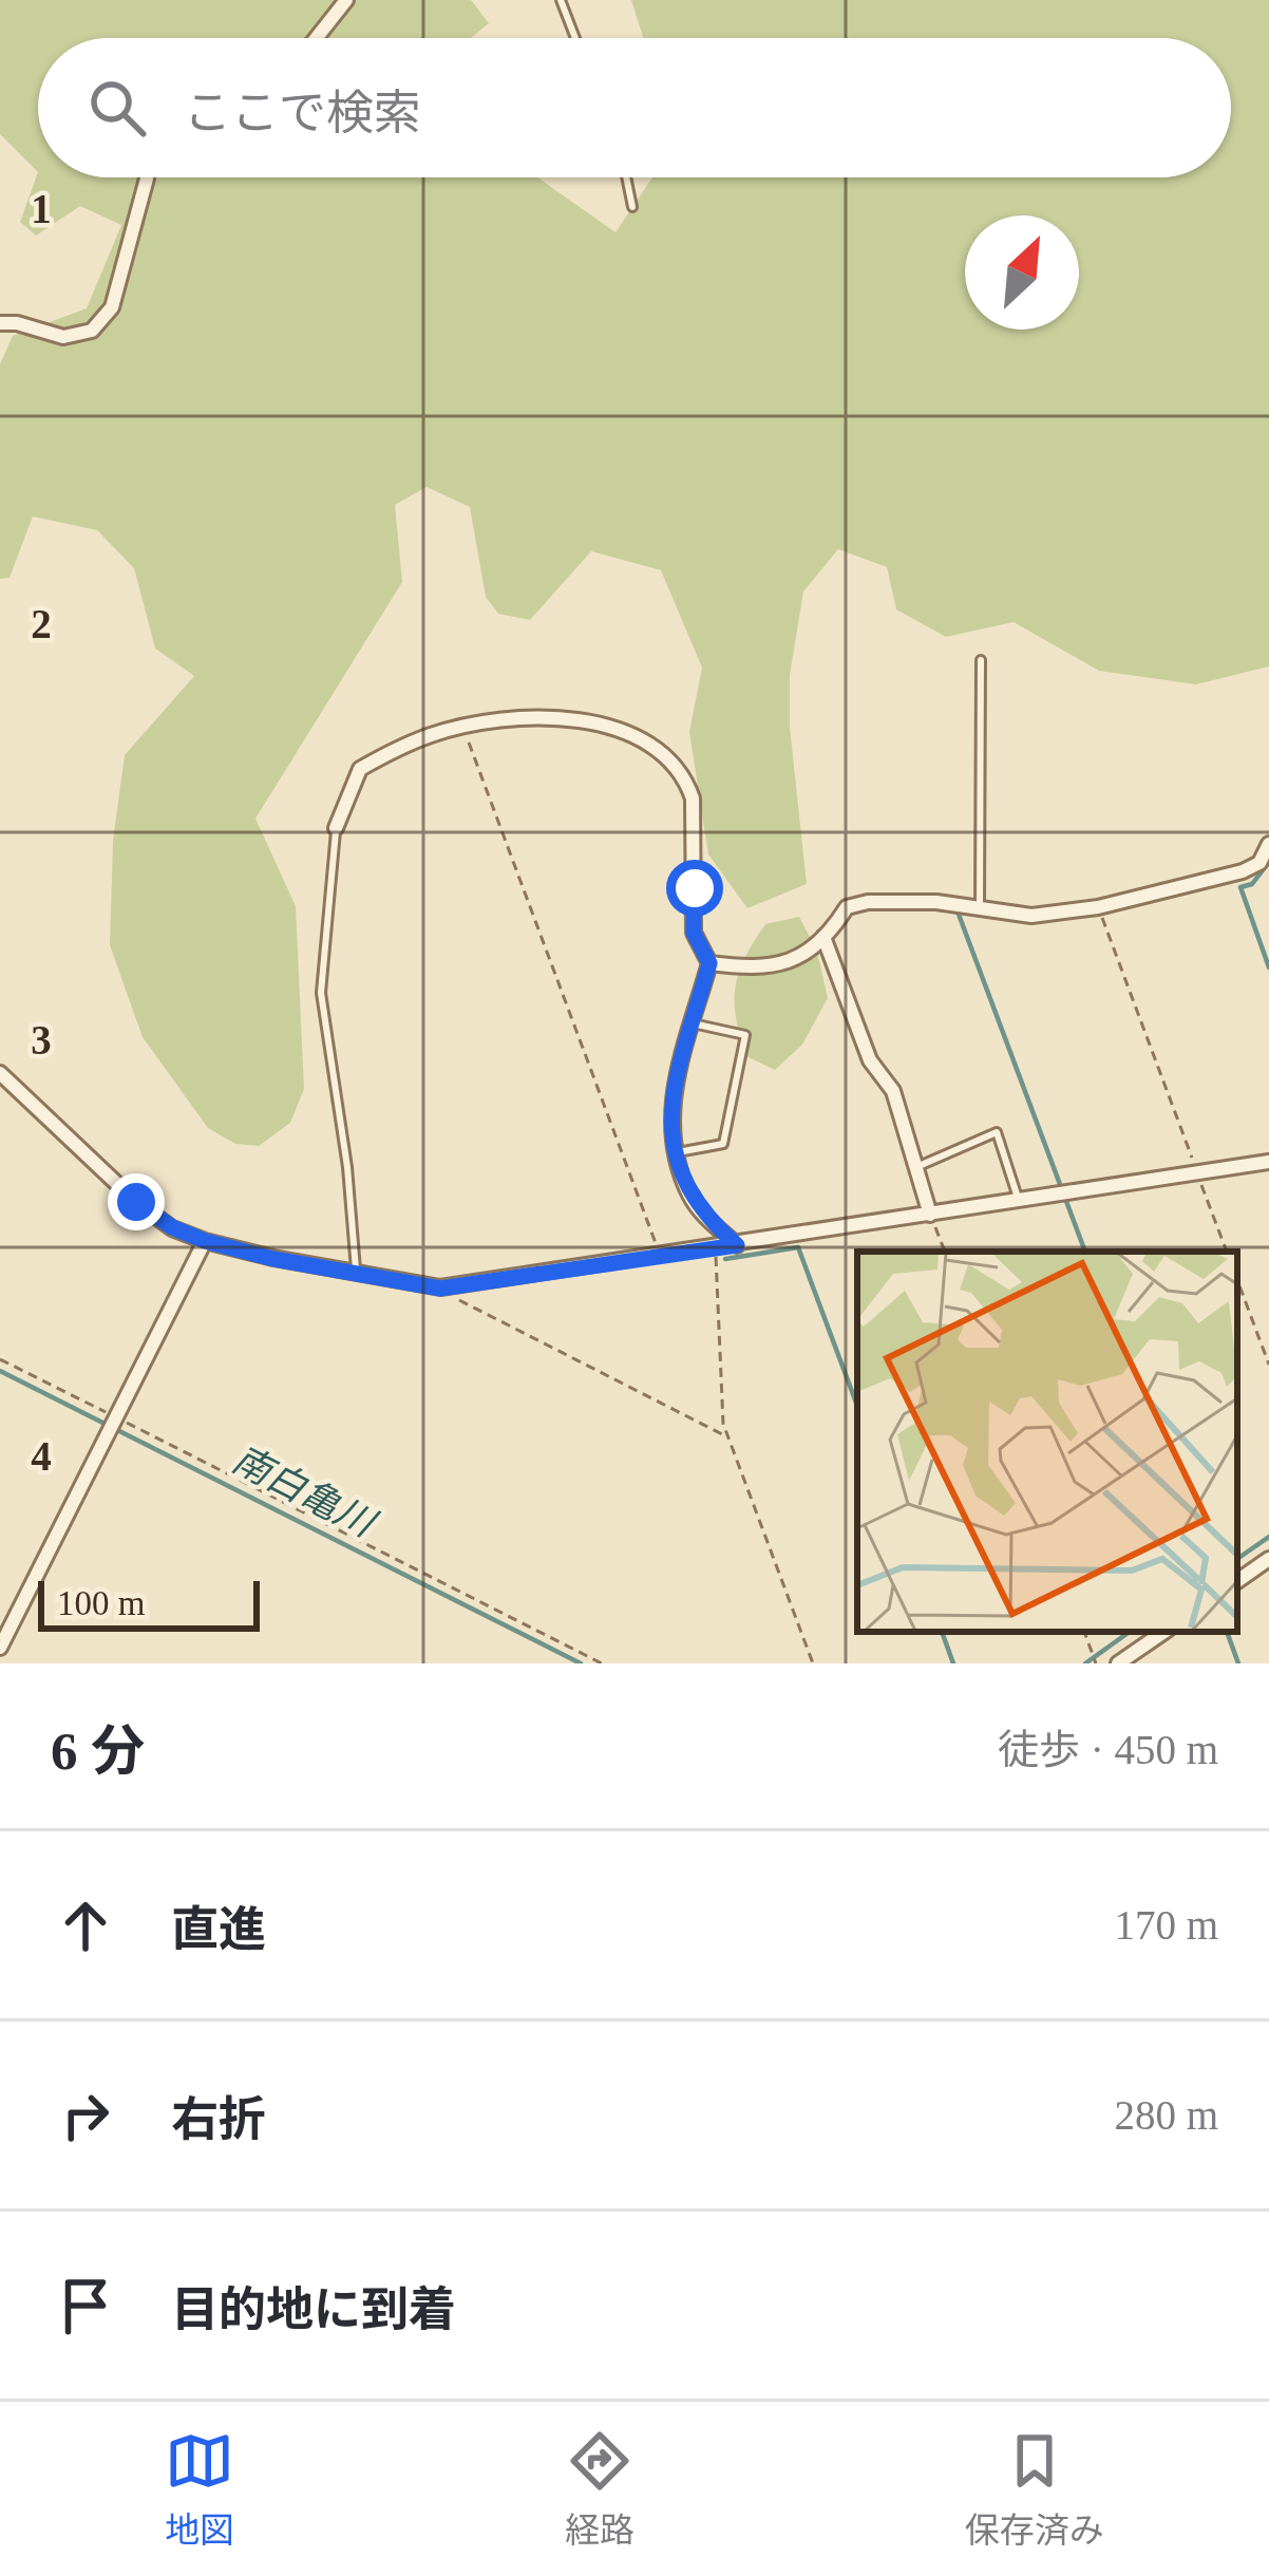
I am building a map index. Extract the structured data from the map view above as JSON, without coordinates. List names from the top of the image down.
{
  "water": ["南白亀川"],
  "scale_bar": "100 m",
  "north": "top right",
  "page": {
    "search": "ここで検索",
    "scale": "100 m",
    "heading": ["6 分", "徒歩 · 450 m"],
    "list": [
      ["直進", "170 m"],
      ["右折", "280 m"],
      "目的地に到着"
    ],
    "nav": ["地図", "経路", "保存済み"]
  },
  "grid": {
    "rows": [
      "1",
      "2",
      "3",
      "4"
    ]
  }
}
